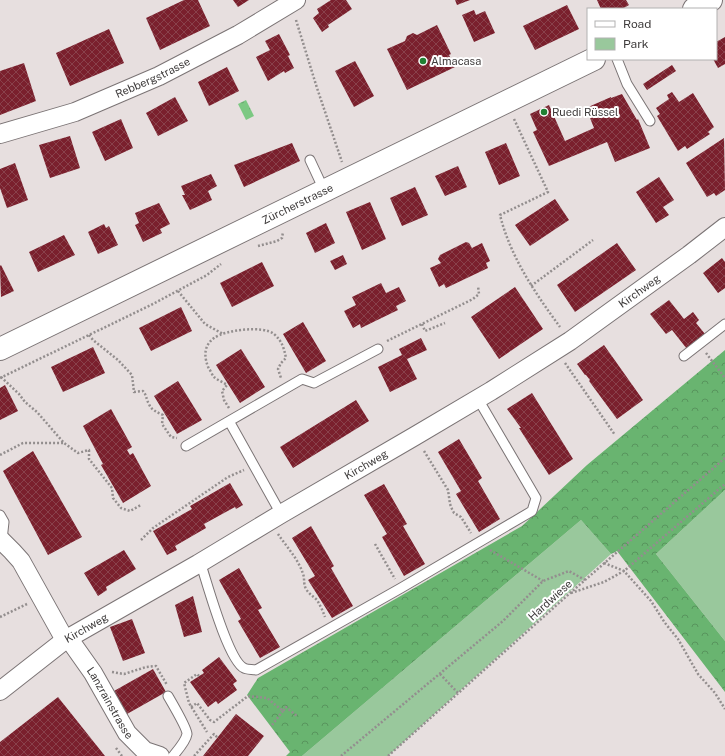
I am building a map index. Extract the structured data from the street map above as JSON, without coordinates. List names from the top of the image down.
{
  "streets": {
    "main road": ["Zürcherstrasse"],
    "street": ["Rebbergstrasse", "Kirchweg", "Lanzrainstrasse"],
    "path": ["Hardwiese"]
  },
  "crossings": [
    ["Kirchweg", "Lanzrainstrasse"]
  ],
  "places": ["Almacasa", "Ruedi Rüssel"],
  "legend": ["Road", "Park"]
}
